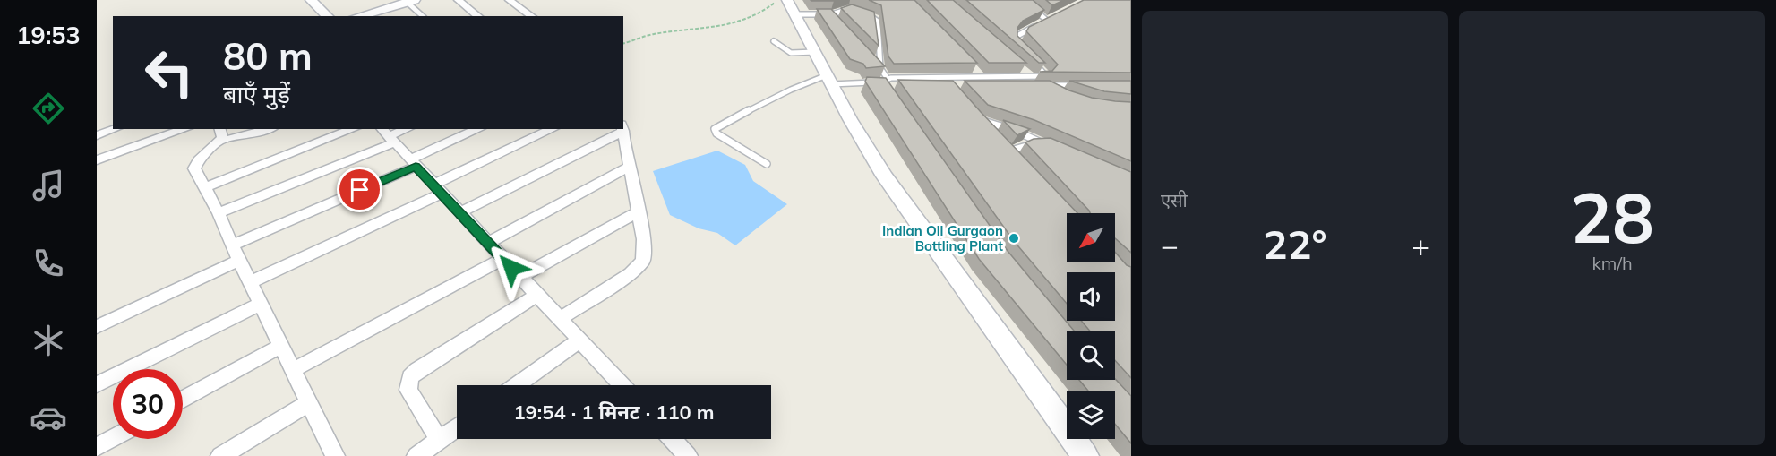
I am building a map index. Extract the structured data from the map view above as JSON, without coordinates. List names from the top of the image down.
{
  "places": ["Indian Oil Gurgaon Bottling Plant"],
  "north": "bottom left",
  "page": {
    "tabs": "19:53",
    "tile": [
      "एसी",
      ["28", "km/h"]
    ],
    "turn": ["80 m", "बाएँ मुड़ें"],
    "heat": ["−", "22°", "+"],
    "limit": "30",
    "trip": "19:54 · 1 मिनट · 110 m"
  }
}
